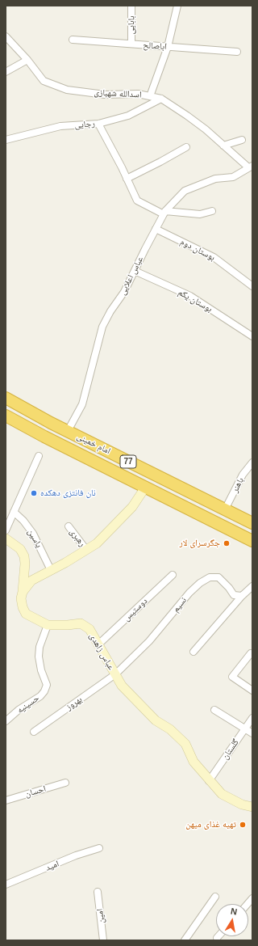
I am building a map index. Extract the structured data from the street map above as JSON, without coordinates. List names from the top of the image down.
{
  "streets": {
    "highway": ["امام خمینی", "77"],
    "street": [
      "بابایی",
      "اباصالح",
      "اسدالله شهبازی",
      "رجایی",
      "بوستان دوم",
      "عباس اعلایی",
      "بوستان یکم",
      "باهنر",
      "رهبری",
      "یاسین",
      "نسیم",
      "دوستیس",
      "عباس زاهدی",
      "بهروز",
      "حسینیه",
      "گلستان",
      "احسان",
      "امید",
      "امین"
    ]
  },
  "crossings": [
    ["بابایی", "اباصالح"],
    ["اسدالله شهبازی", "رجایی"],
    ["اسدالله شهبازی", "عباس اعلایی"],
    ["بوستان دوم", "عباس اعلایی"],
    ["عباس اعلایی", "بوستان یکم"],
    ["عباس اعلایی", "امام خمینی"],
    ["امام خمینی", "باهنر"],
    ["نسیم", "عباس زاهدی"],
    ["نسیم", "بهروز"],
    ["دوستیس", "عباس زاهدی"],
    ["عباس زاهدی", "بهروز"],
    ["عباس زاهدی", "حسینیه"],
    ["عباس زاهدی", "گلستان"]
  ],
  "places": ["نان فانتزی دهکده", "جگرسرای لار", "تهیه غذای میهن"],
  "north": "top"
}
